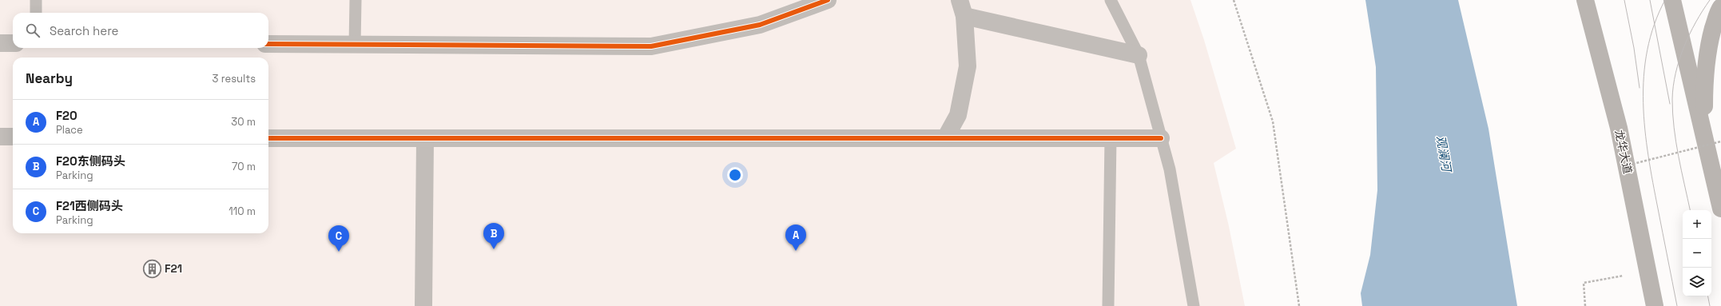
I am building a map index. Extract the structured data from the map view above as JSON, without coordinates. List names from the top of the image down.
{
  "streets": {
    "main road": ["龙华大道"]
  },
  "water": ["观澜河"],
  "places": {
    "building": ["F21"]
  },
  "page": {
    "search": "Search here",
    "heading": ["Nearby", "3 results"],
    "list": [
      {
        "mark": "A",
        "name": "F20",
        "note": "Place",
        "value": "30 m"
      },
      {
        "mark": "B",
        "name": "F20东侧码头",
        "note": "Parking",
        "value": "70 m"
      },
      {
        "mark": "C",
        "name": "F21西侧码头",
        "note": "Parking",
        "value": "110 m"
      }
    ],
    "map_buttons": ["+", "−"],
    "pins": ["B", "A", "C"]
  }
}
